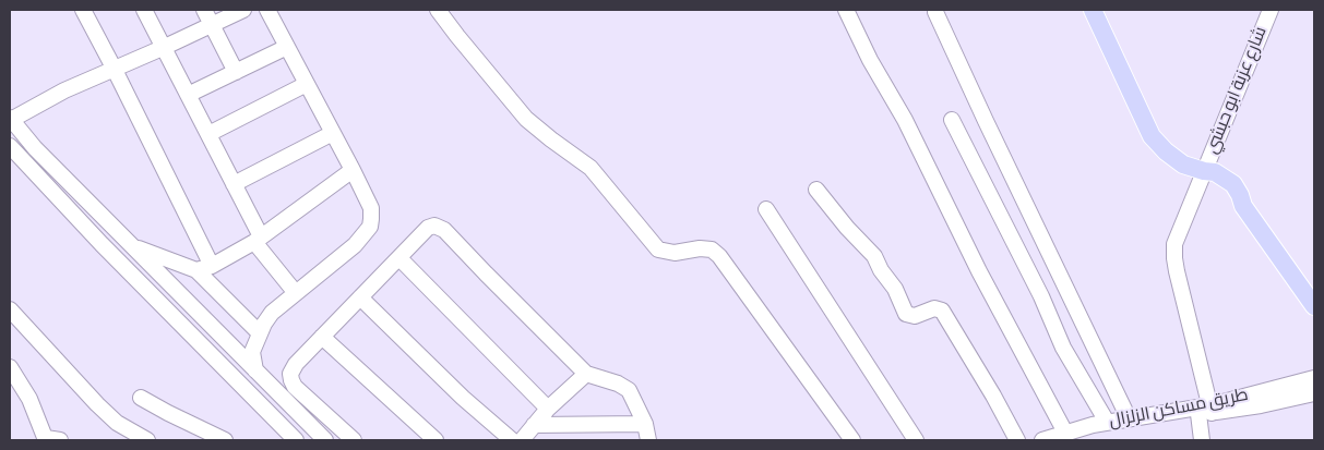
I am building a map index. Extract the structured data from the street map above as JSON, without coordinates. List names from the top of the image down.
{
  "streets": {
    "street": ["شارع عزبة ابو حبشي", "طريق مساكن الزلزال"]
  },
  "crossings": [
    ["شارع عزبة ابو حبشي", "طريق مساكن الزلزال"]
  ]
}
